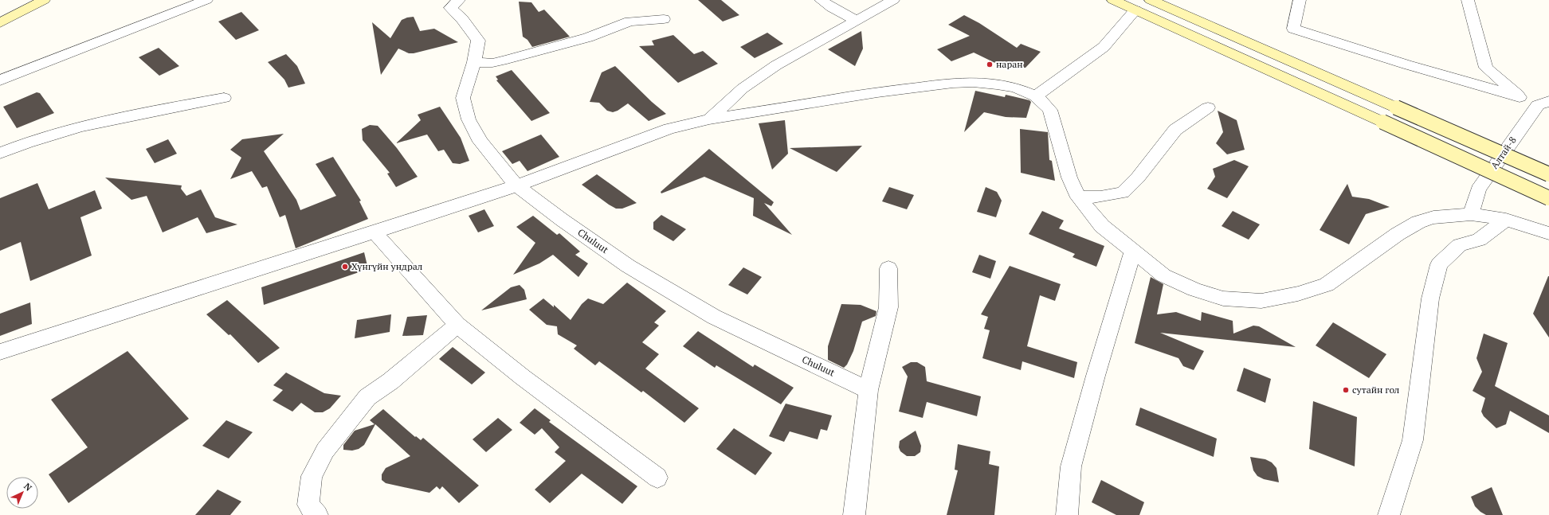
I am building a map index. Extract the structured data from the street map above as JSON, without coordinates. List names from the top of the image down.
{
  "streets": {
    "street": ["Алтай-8", "Chuluut"]
  },
  "places": ["наран", "Хүнгүйн ундрал", "сутайн гол"],
  "north": "top right"
}
